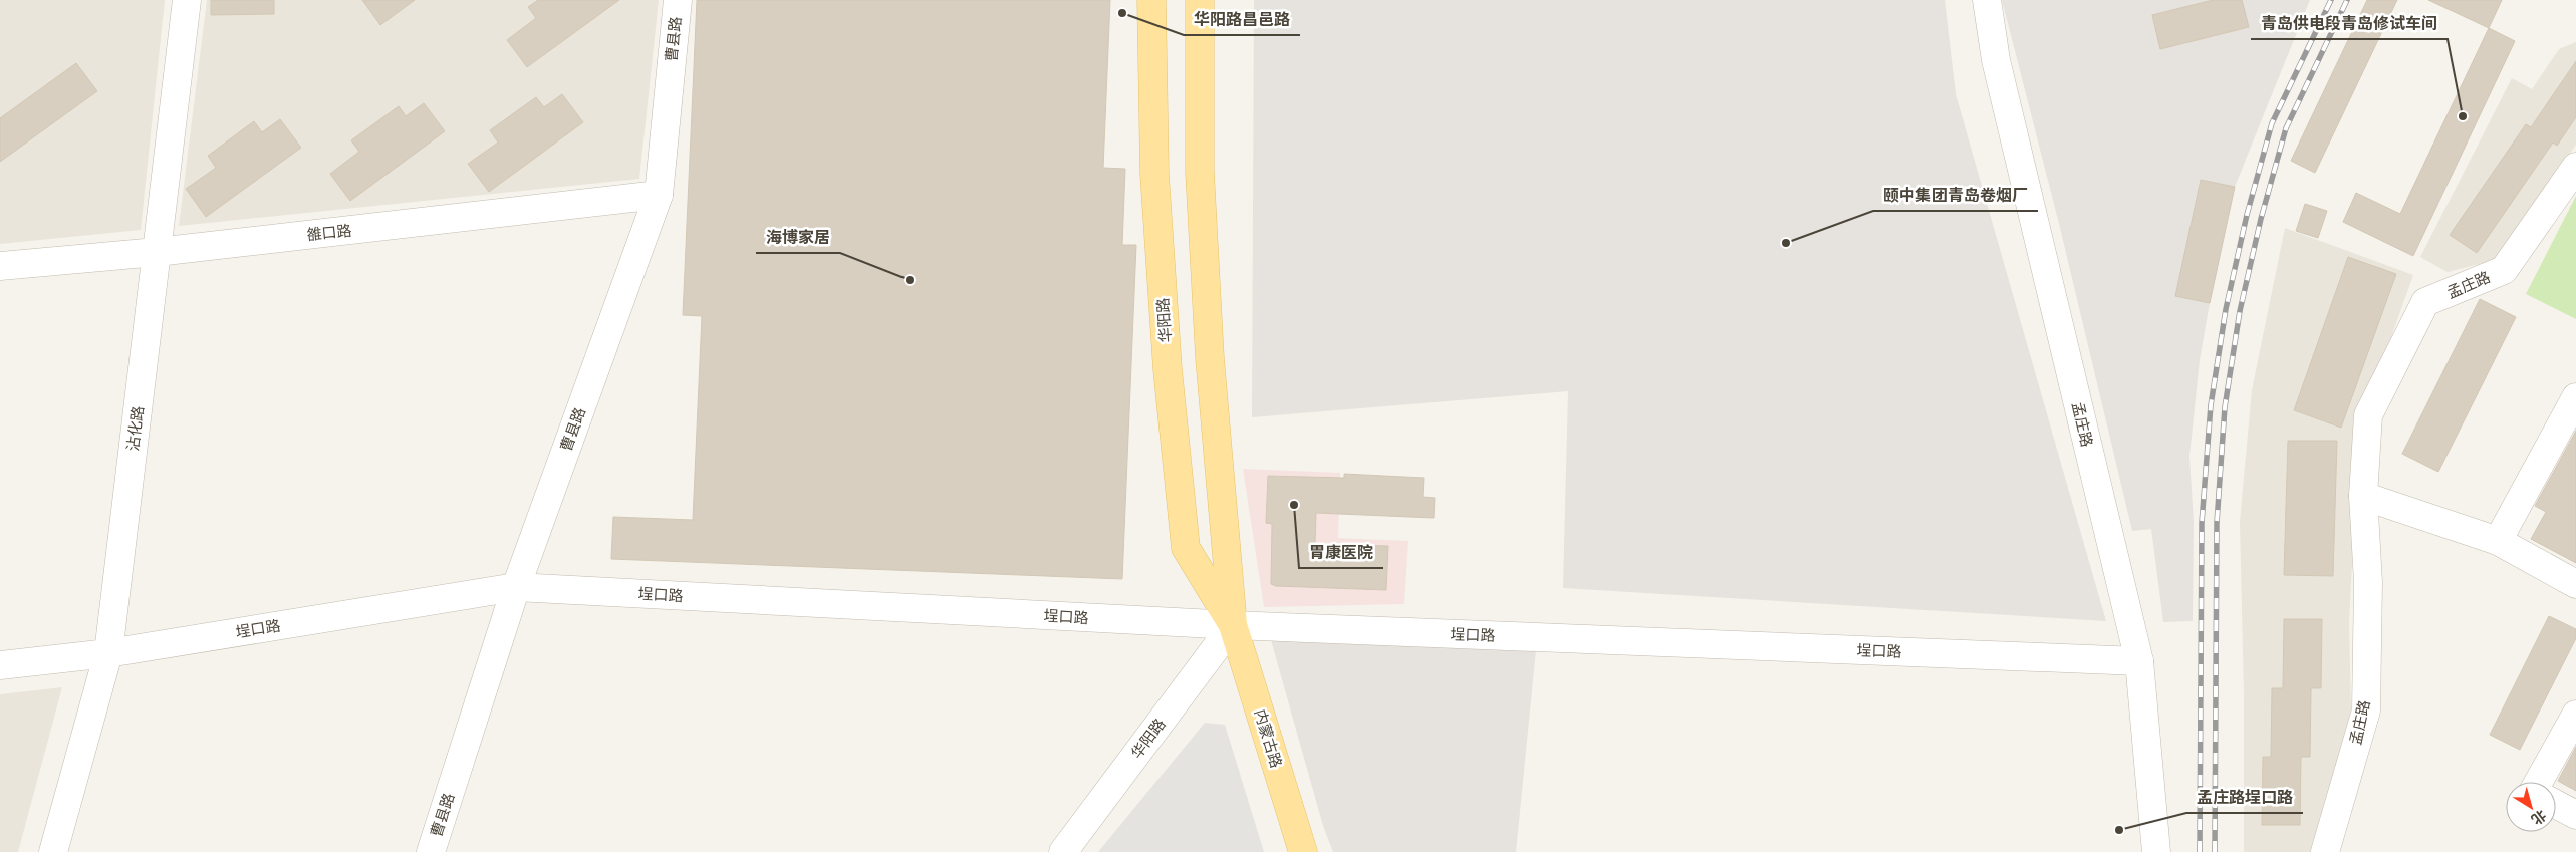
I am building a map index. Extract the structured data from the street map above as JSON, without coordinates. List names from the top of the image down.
{
  "streets": {
    "main road": ["华阳路", "内蒙古路"],
    "street": [
      "曹县路",
      "雒口路",
      "孟庄路",
      "沾化路",
      "埕口路"
    ]
  },
  "crossings": [
    ["曹县路", "雒口路"],
    ["曹县路", "埕口路"],
    ["雒口路", "沾化路"],
    ["孟庄路", "埕口路"],
    ["华阳路", "埕口路"],
    ["华阳路", "内蒙古路"],
    ["沾化路", "埕口路"],
    ["埕口路", "内蒙古路"]
  ],
  "places": [
    "华阳路昌邑路",
    "青岛供电段青岛修试车间",
    "颐中集团青岛卷烟厂",
    "海博家居",
    "胃康医院",
    "孟庄路埕口路"
  ],
  "north": "bottom right"
}
